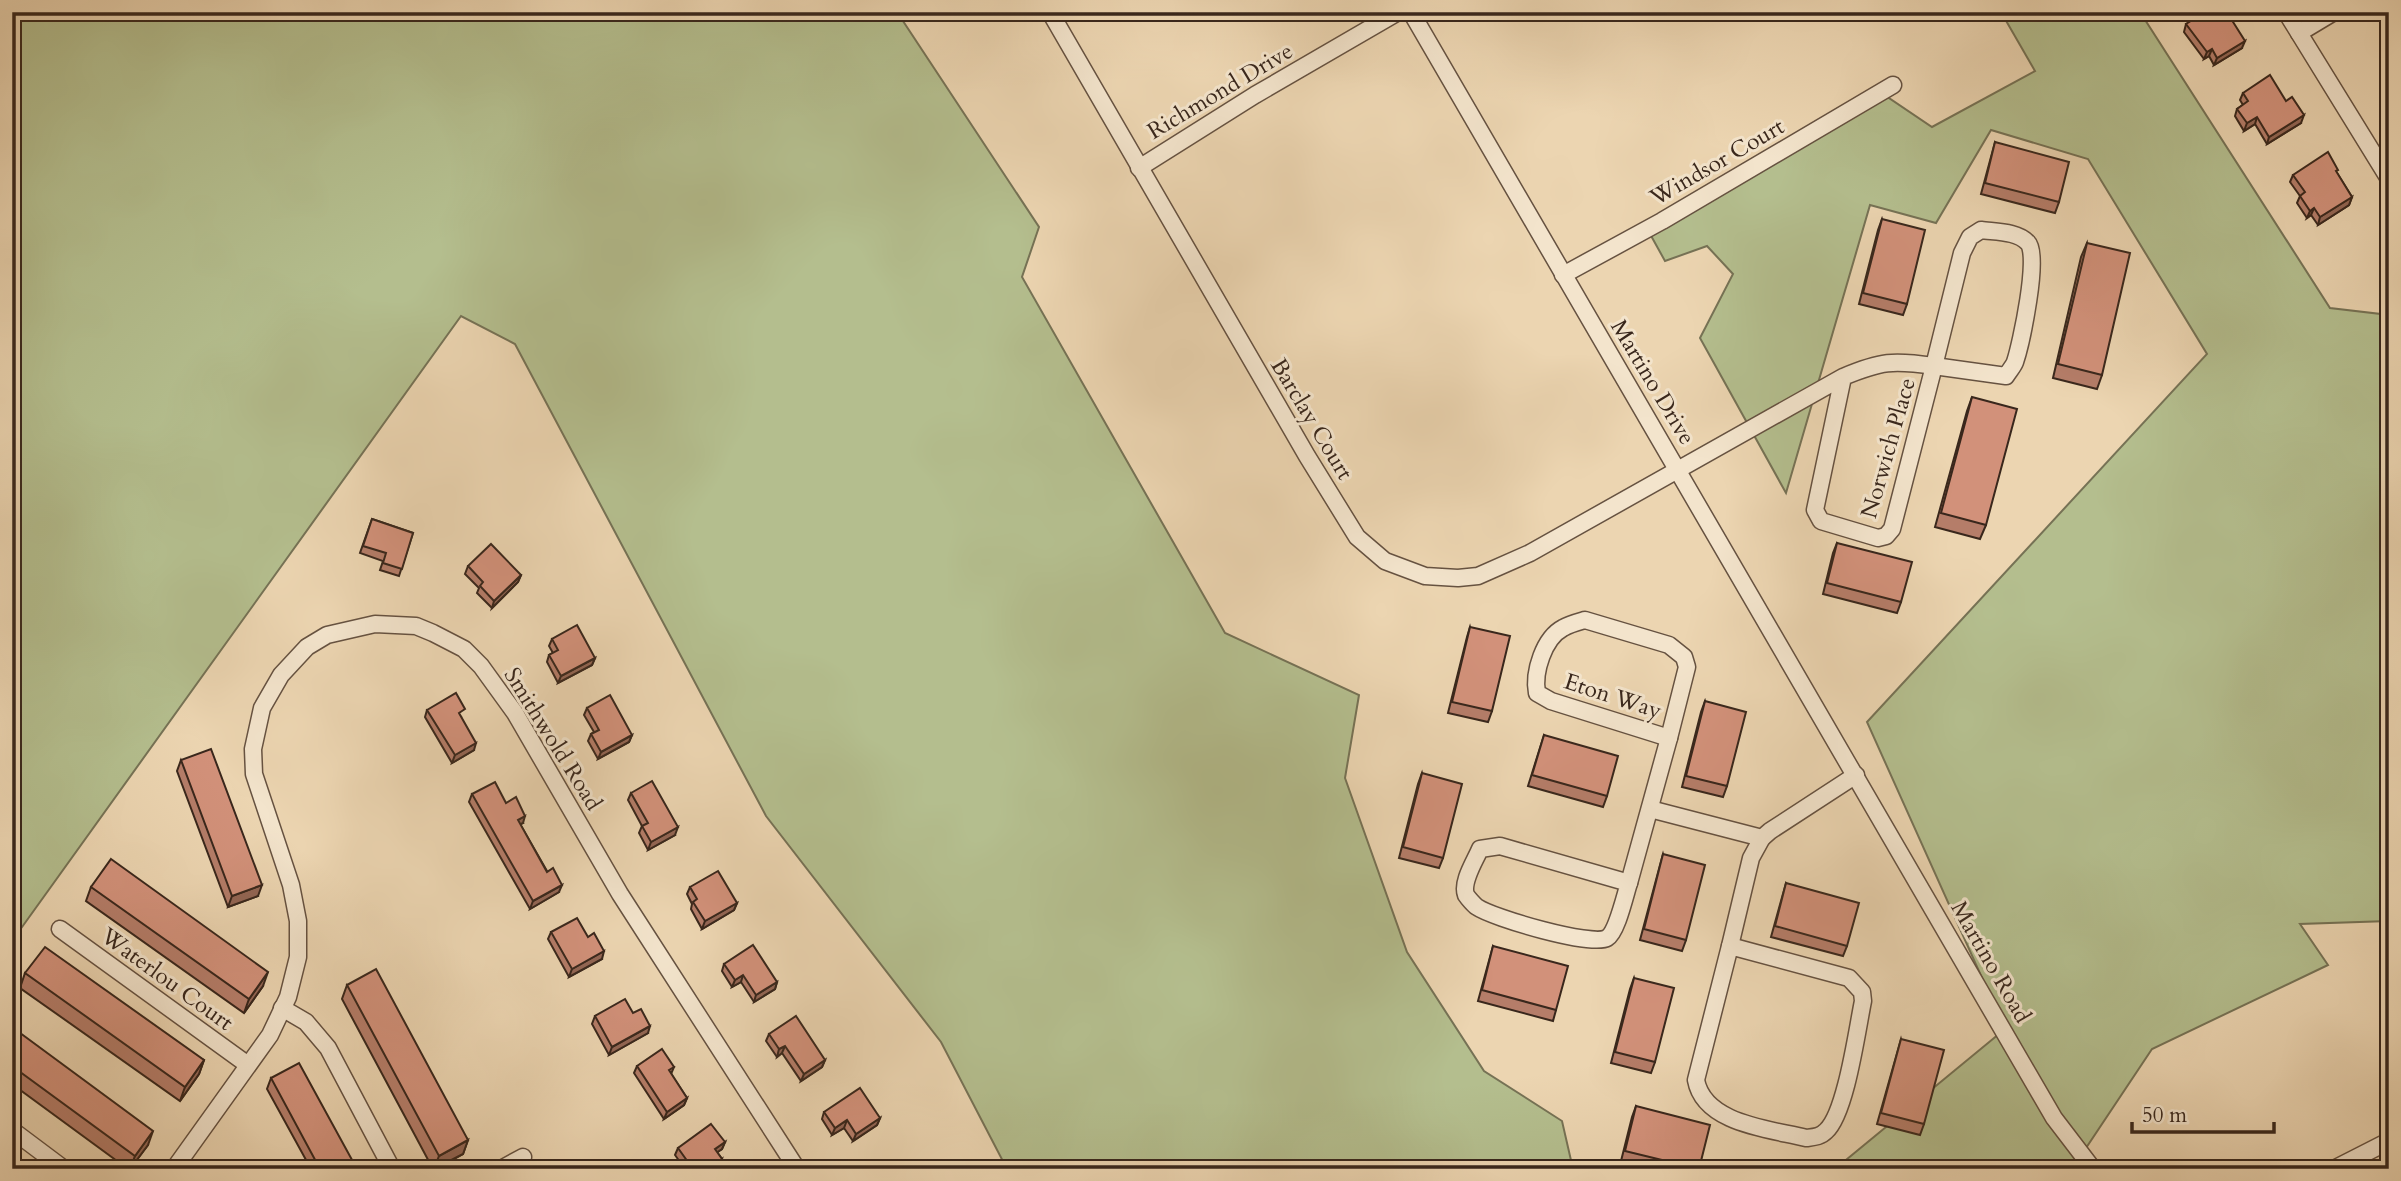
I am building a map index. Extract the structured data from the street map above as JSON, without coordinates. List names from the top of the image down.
{
  "streets": {
    "street": [
      "Richmond Drive",
      "Windsor Court",
      "Martino Drive",
      "Barclay Court",
      "Norwich Place",
      "Eton Way",
      "Smithwold Road",
      "Martino Road",
      "Waterlou Court"
    ]
  },
  "crossings": [
    ["Richmond Drive", "Barclay Court"],
    ["Windsor Court", "Martino Drive"],
    ["Martino Drive", "Barclay Court"],
    ["Martino Drive", "Norwich Place"],
    ["Martino Drive", "Martino Road"],
    ["Barclay Court", "Norwich Place"],
    ["Smithwold Road", "Waterlou Court"]
  ],
  "scale_bar": "50 m"
}
